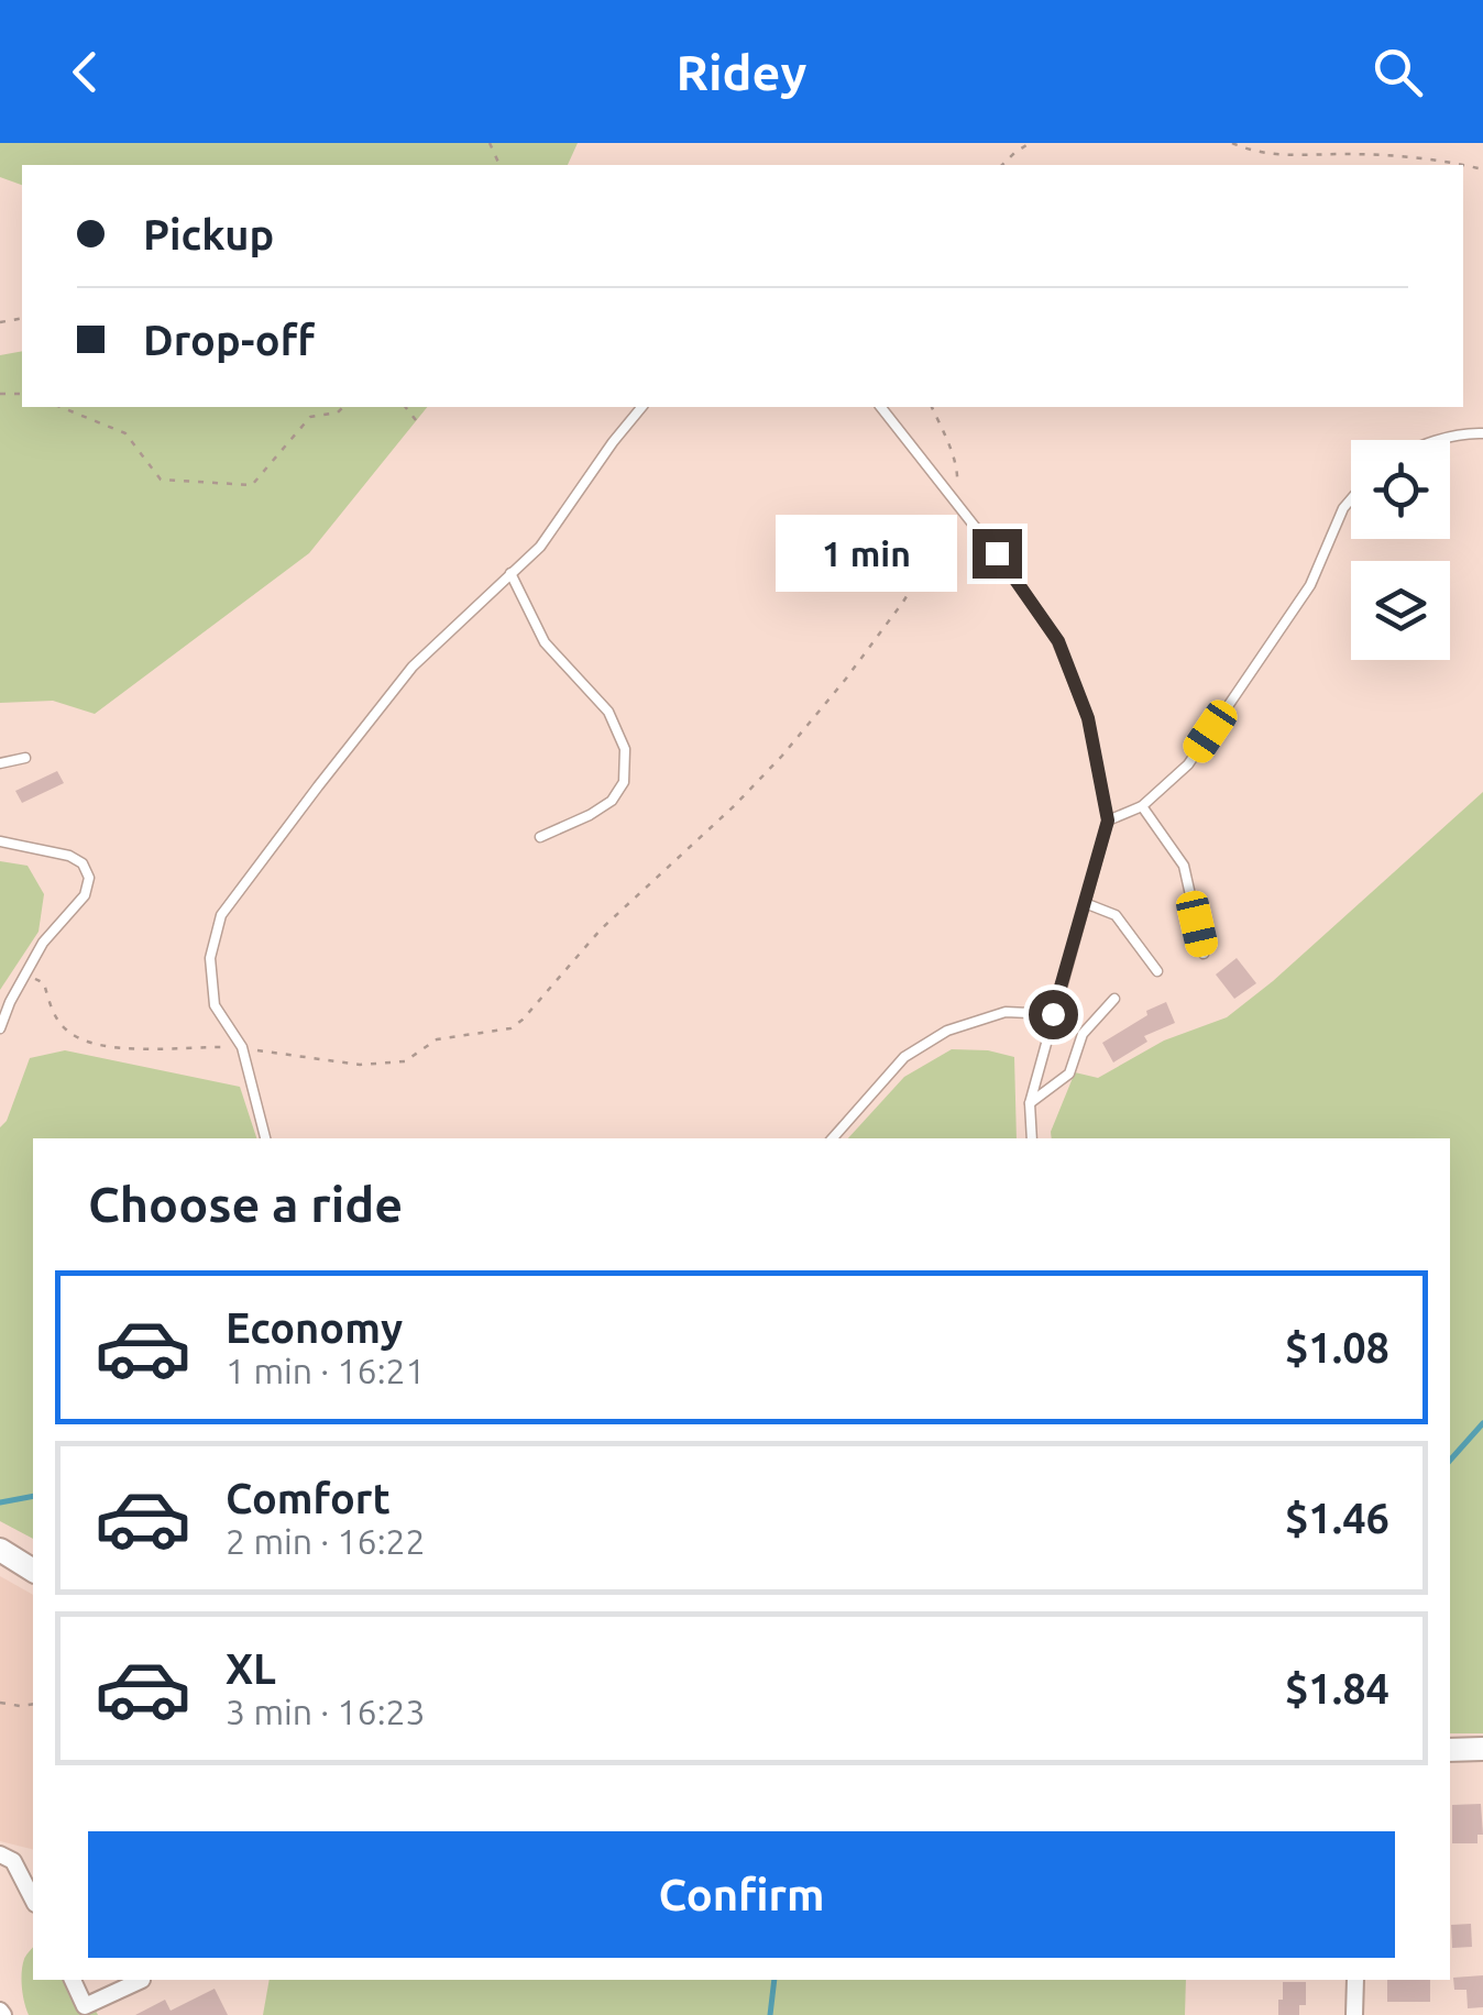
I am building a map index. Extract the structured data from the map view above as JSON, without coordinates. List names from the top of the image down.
{
  "page": {
    "header": "Ridey",
    "banner": ["Pickup", "Drop-off"],
    "bubble": "1 min",
    "heading": "Choose a ride",
    "list": [
      {
        "name": "Economy",
        "note": "1 min · 16:21",
        "value": "$1.08"
      },
      {
        "name": "Comfort",
        "note": "2 min · 16:22",
        "value": "$1.46"
      },
      {
        "name": "XL",
        "note": "3 min · 16:23",
        "value": "$1.84"
      }
    ],
    "buttons": "Confirm"
  }
}
